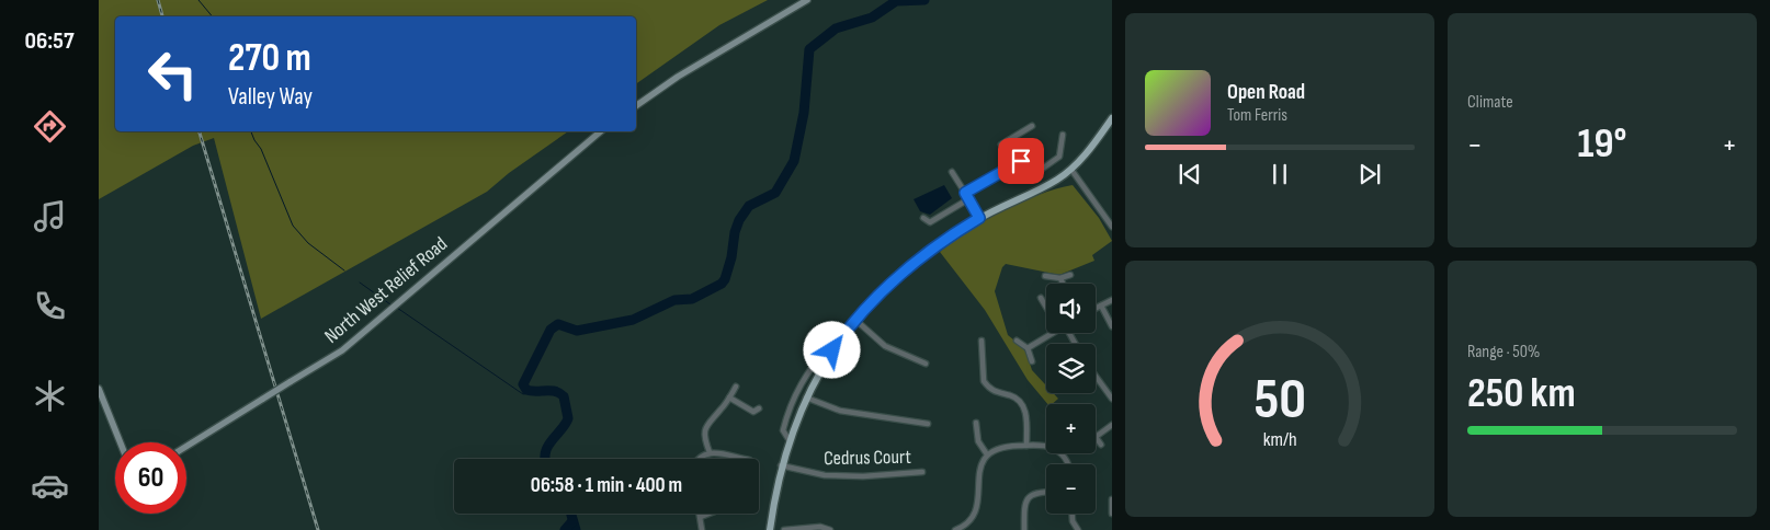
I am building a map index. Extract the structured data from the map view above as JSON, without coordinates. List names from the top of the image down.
{
  "streets": {
    "street": ["North West Relief Road", "Cedrus Court"]
  },
  "page": {
    "tabs": "06:57",
    "tile": [
      "Climate",
      ["Range · 50%", "250 km"]
    ],
    "turn": ["270 m", "Valley Way"],
    "song": ["Open Road", "Tom Ferris"],
    "heat": ["−", "19°", "+"],
    "map_buttons": ["+", "−"],
    "limit": "60",
    "trip": "06:58 · 1 min · 400 m",
    "gauge": ["50", "km/h"]
  }
}
